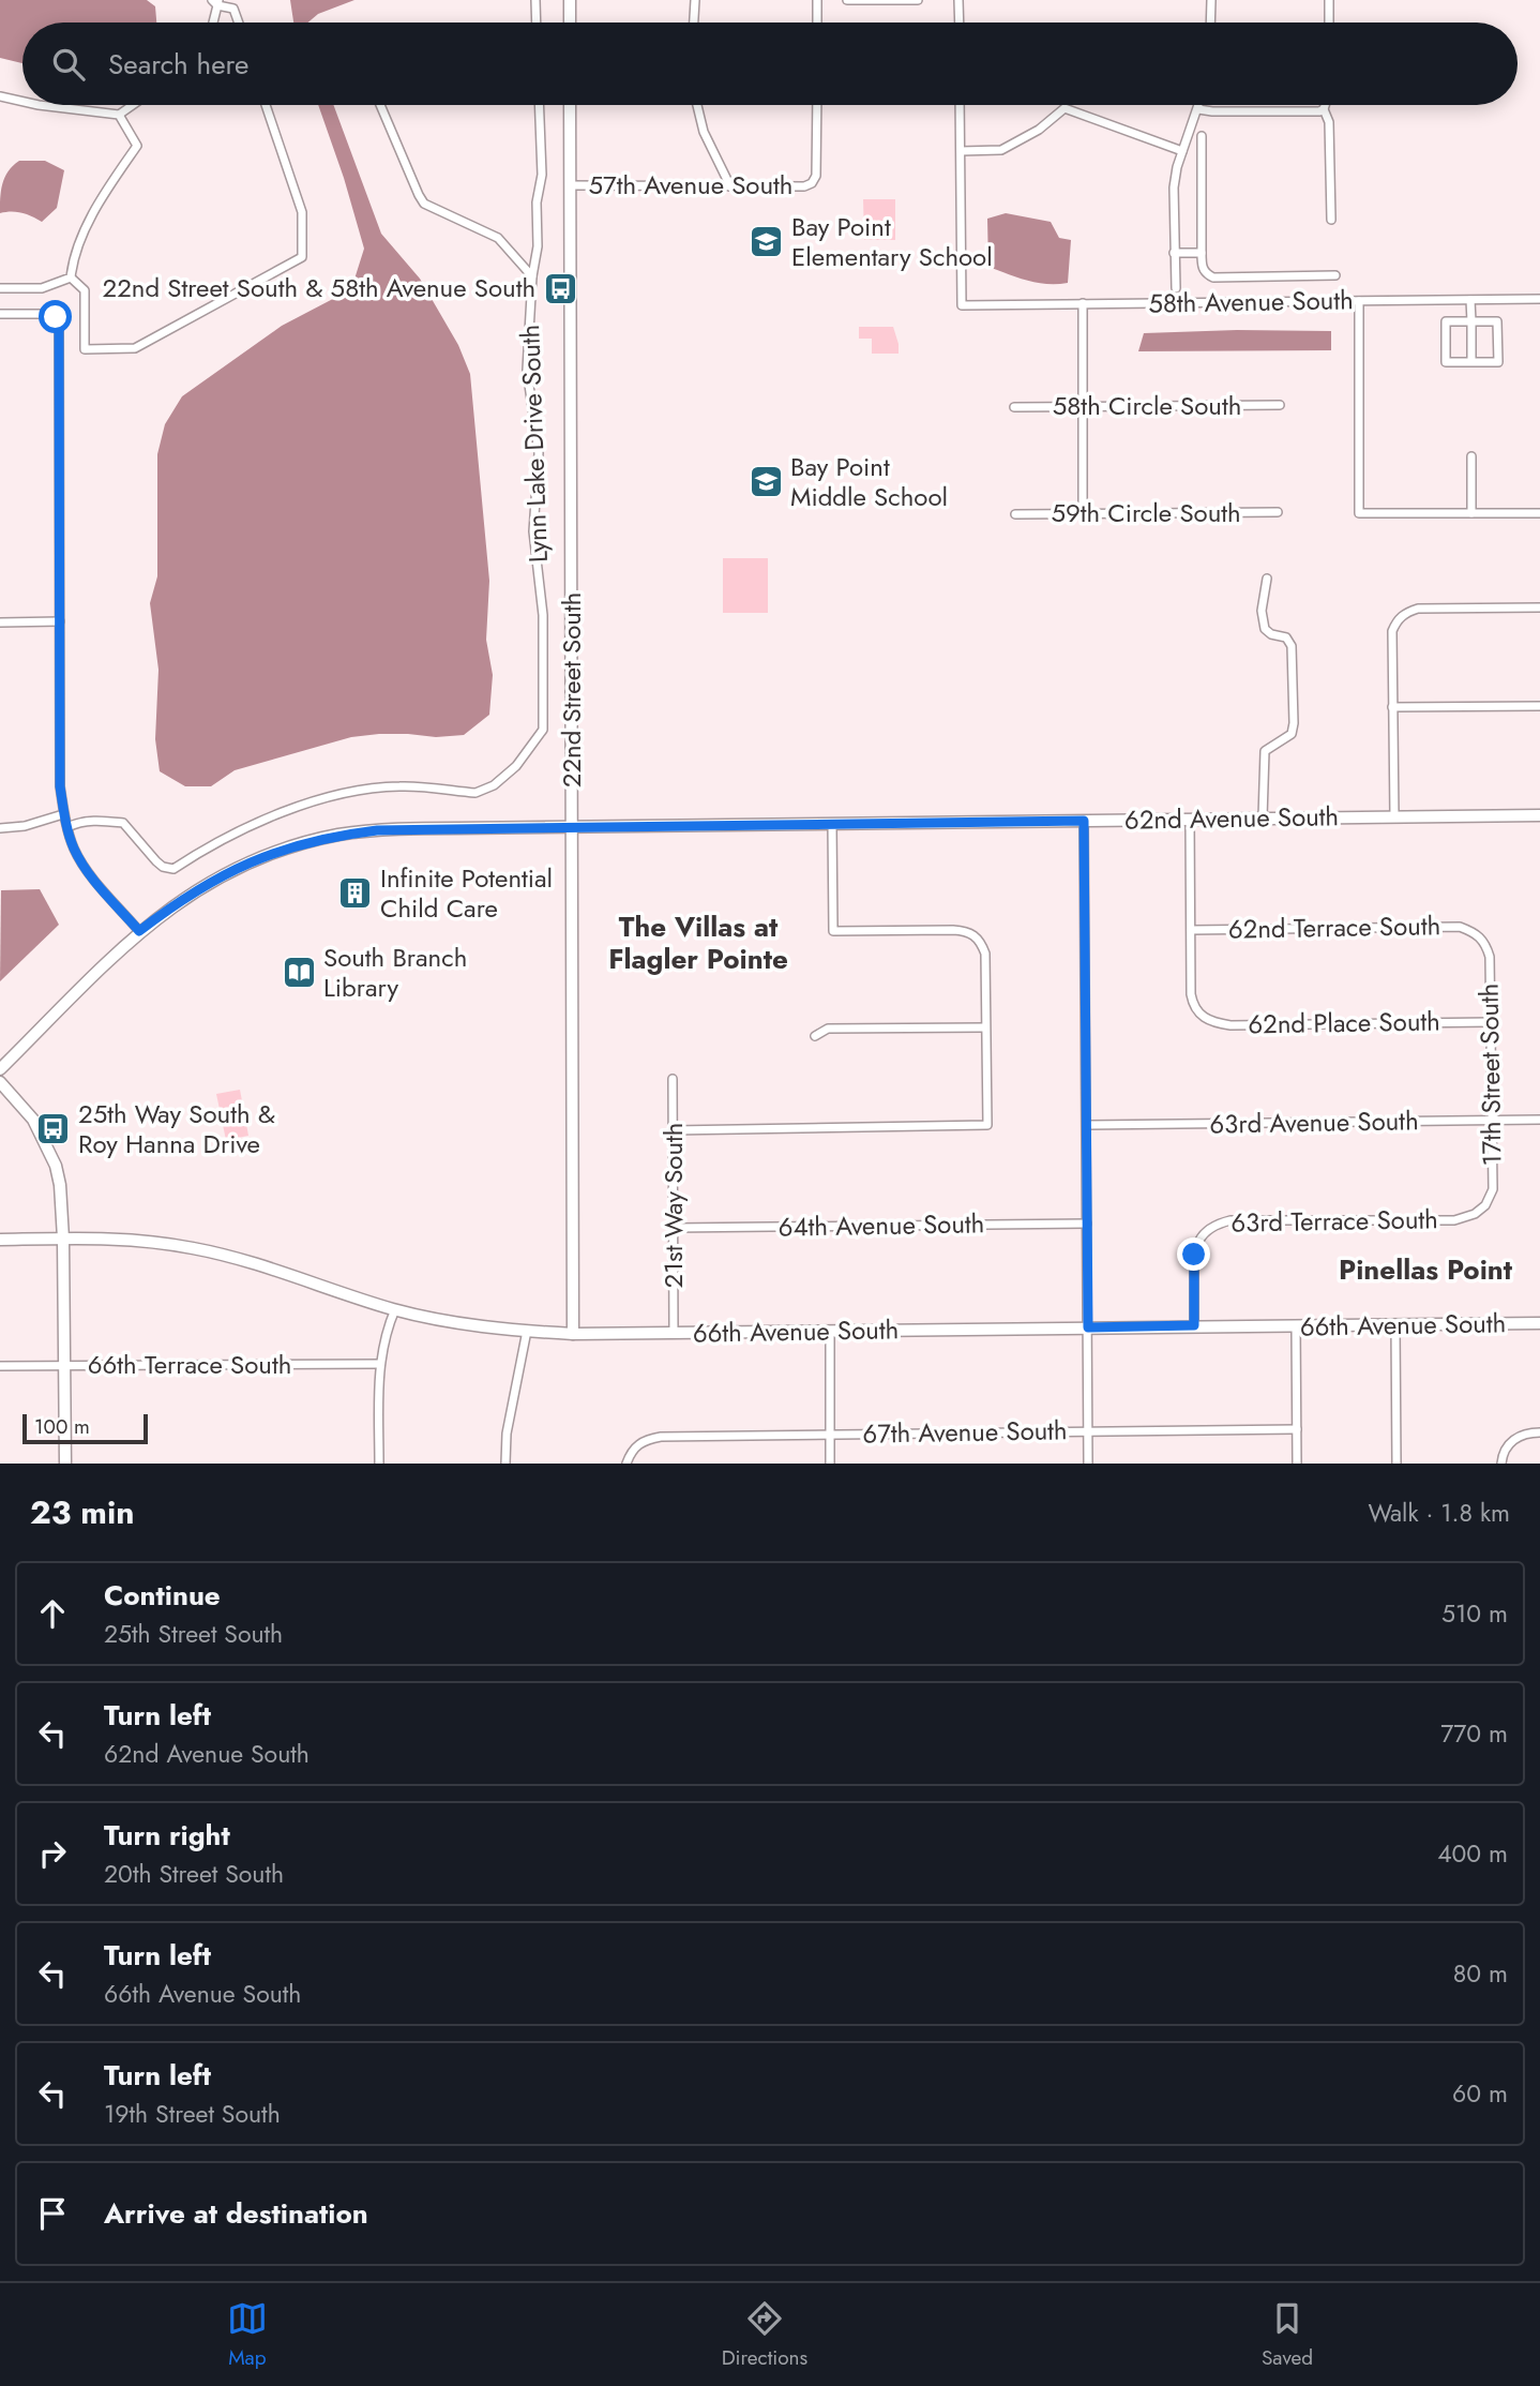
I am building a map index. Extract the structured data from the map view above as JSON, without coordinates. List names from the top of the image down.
{
  "streets": {
    "street": [
      "57th Avenue South",
      "58th Avenue South",
      "58th Circle South",
      "Lynn Lake Drive South",
      "59th Circle South",
      "22nd Street South",
      "62nd Avenue South",
      "62nd Terrace South",
      "62nd Place South",
      "17th Street South",
      "63rd Avenue South",
      "21st Way South",
      "63rd Terrace South",
      "64th Avenue South",
      "66th Avenue South",
      "66th Terrace South",
      "67th Avenue South"
    ]
  },
  "crossings": [
    ["57th Avenue South", "22nd Street South"],
    ["22nd Street South", "62nd Avenue South"],
    ["22nd Street South", "66th Avenue South"],
    ["62nd Terrace South", "62nd Place South"],
    ["62nd Terrace South", "17th Street South"],
    ["62nd Place South", "17th Street South"],
    ["17th Street South", "63rd Avenue South"],
    ["17th Street South", "63rd Terrace South"],
    ["21st Way South", "64th Avenue South"],
    ["21st Way South", "66th Avenue South"],
    ["63rd Terrace South", "66th Avenue South"]
  ],
  "districts": ["The Villas at Flagler Pointe", "Pinellas Point"],
  "places": {
    "school or university": ["Bay Point Elementary School", "Bay Point Middle School"],
    "bus stop": ["22nd Street South & 58th Avenue South", "25th Way South & Roy Hanna Drive"],
    "building": ["Infinite Potential Child Care"],
    "library": ["South Branch Library"]
  },
  "scale_bar": "100 m",
  "page": {
    "search": "Search here",
    "scale": "100 m",
    "heading": ["23 min", "Walk · 1.8 km"],
    "list": [
      ["Continue", "25th Street South", "510 m"],
      ["Turn left", "62nd Avenue South", "770 m"],
      ["Turn right", "20th Street South", "400 m"],
      ["Turn left", "66th Avenue South", "80 m"],
      ["Turn left", "19th Street South", "60 m"],
      "Arrive at destination"
    ],
    "nav": ["Map", "Directions", "Saved"]
  }
}
